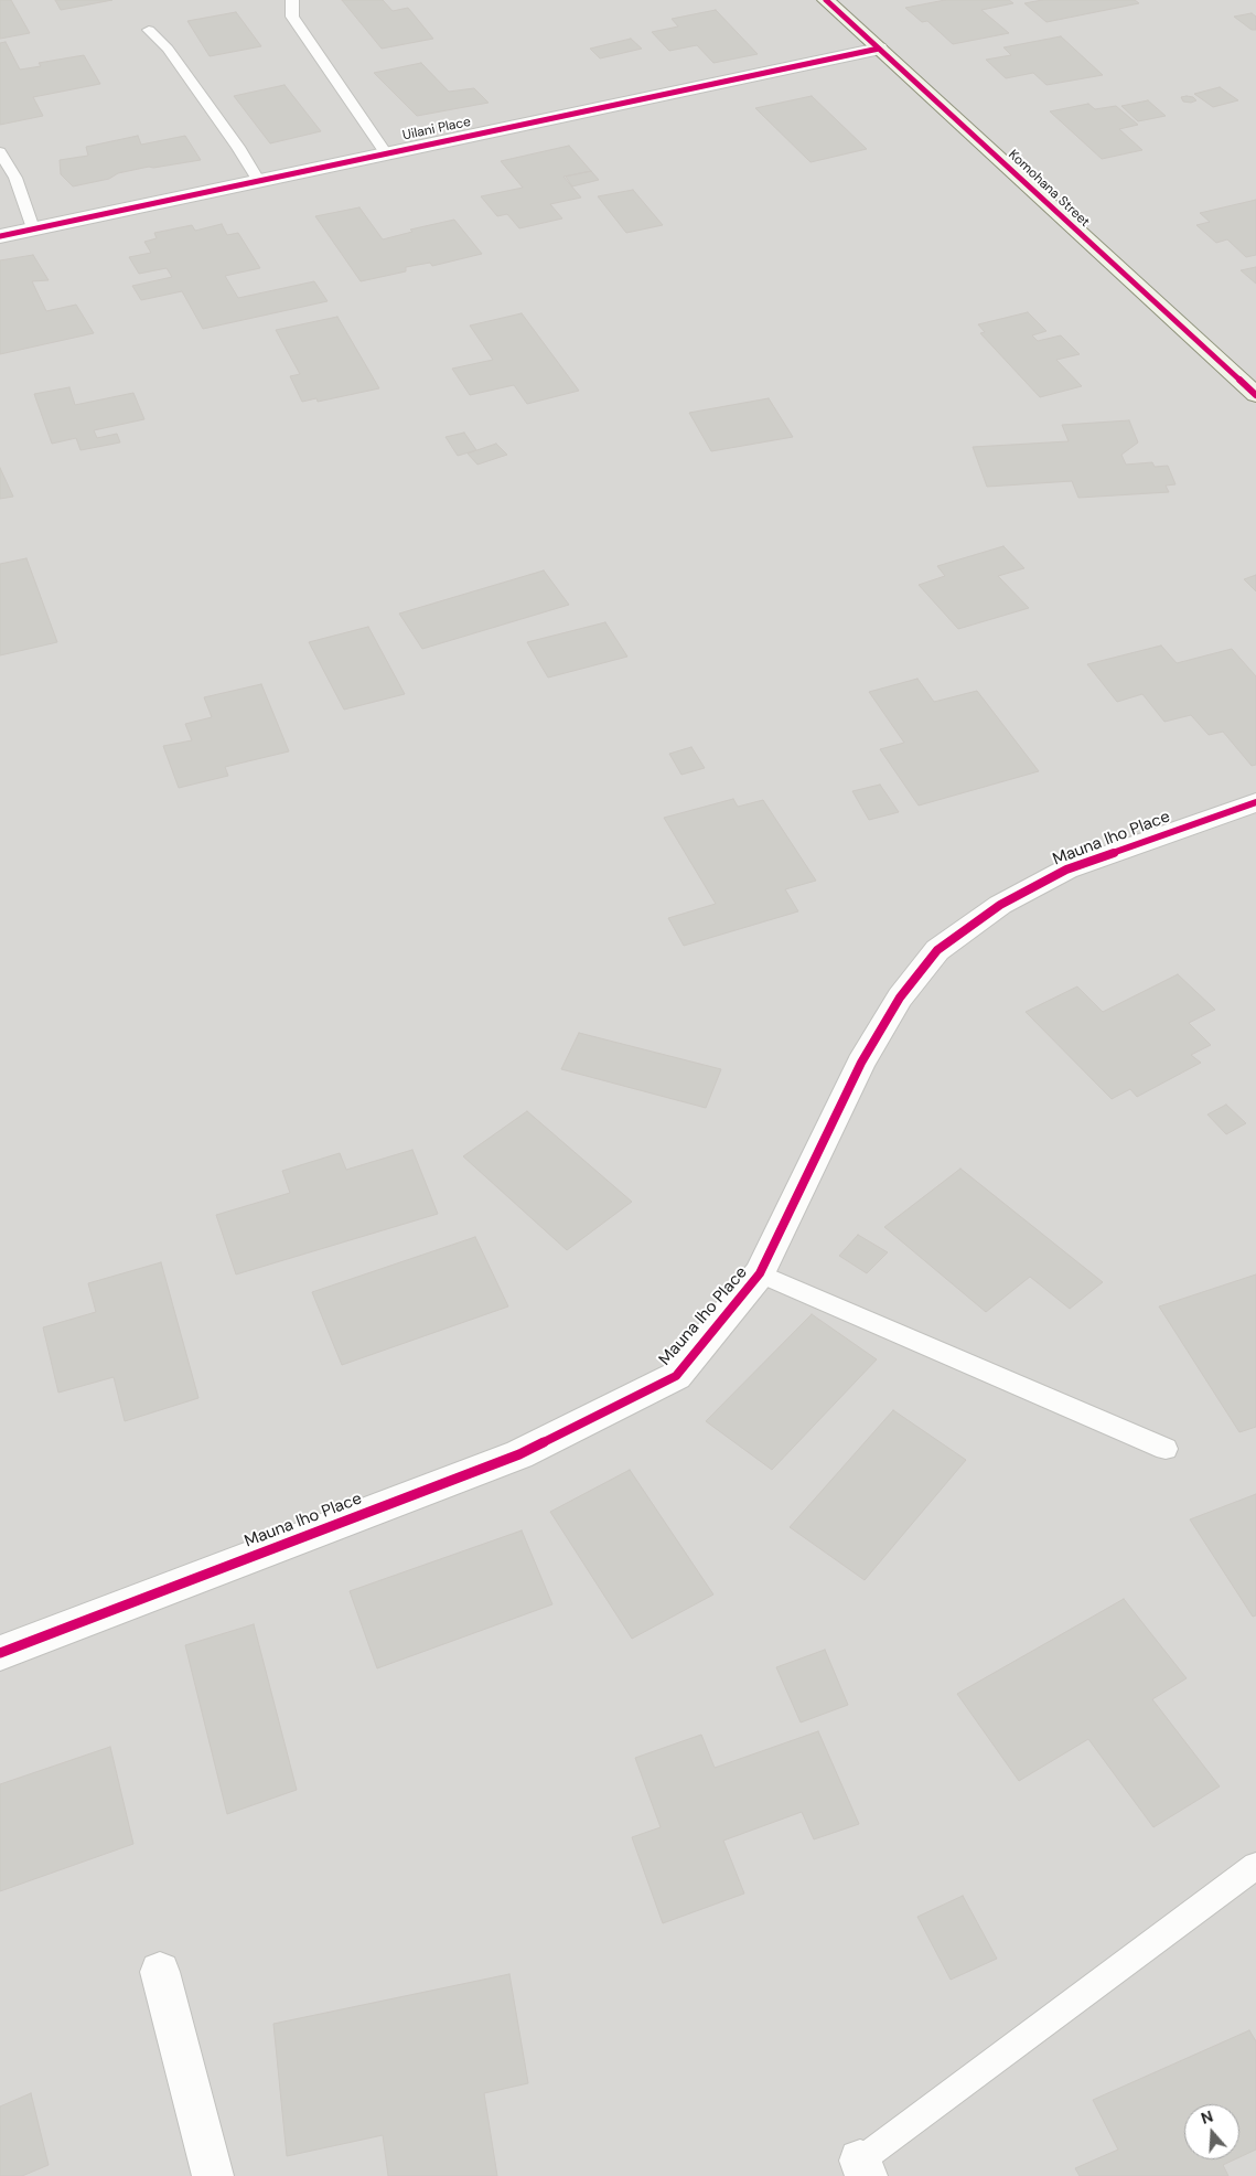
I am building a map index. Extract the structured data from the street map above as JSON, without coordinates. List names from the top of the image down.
{
  "streets": {
    "street": ["Uilani Place", "Komohana Street", "Mauna Iho Place"]
  },
  "crossings": [
    ["Uilani Place", "Komohana Street"]
  ],
  "north": "top"
}
